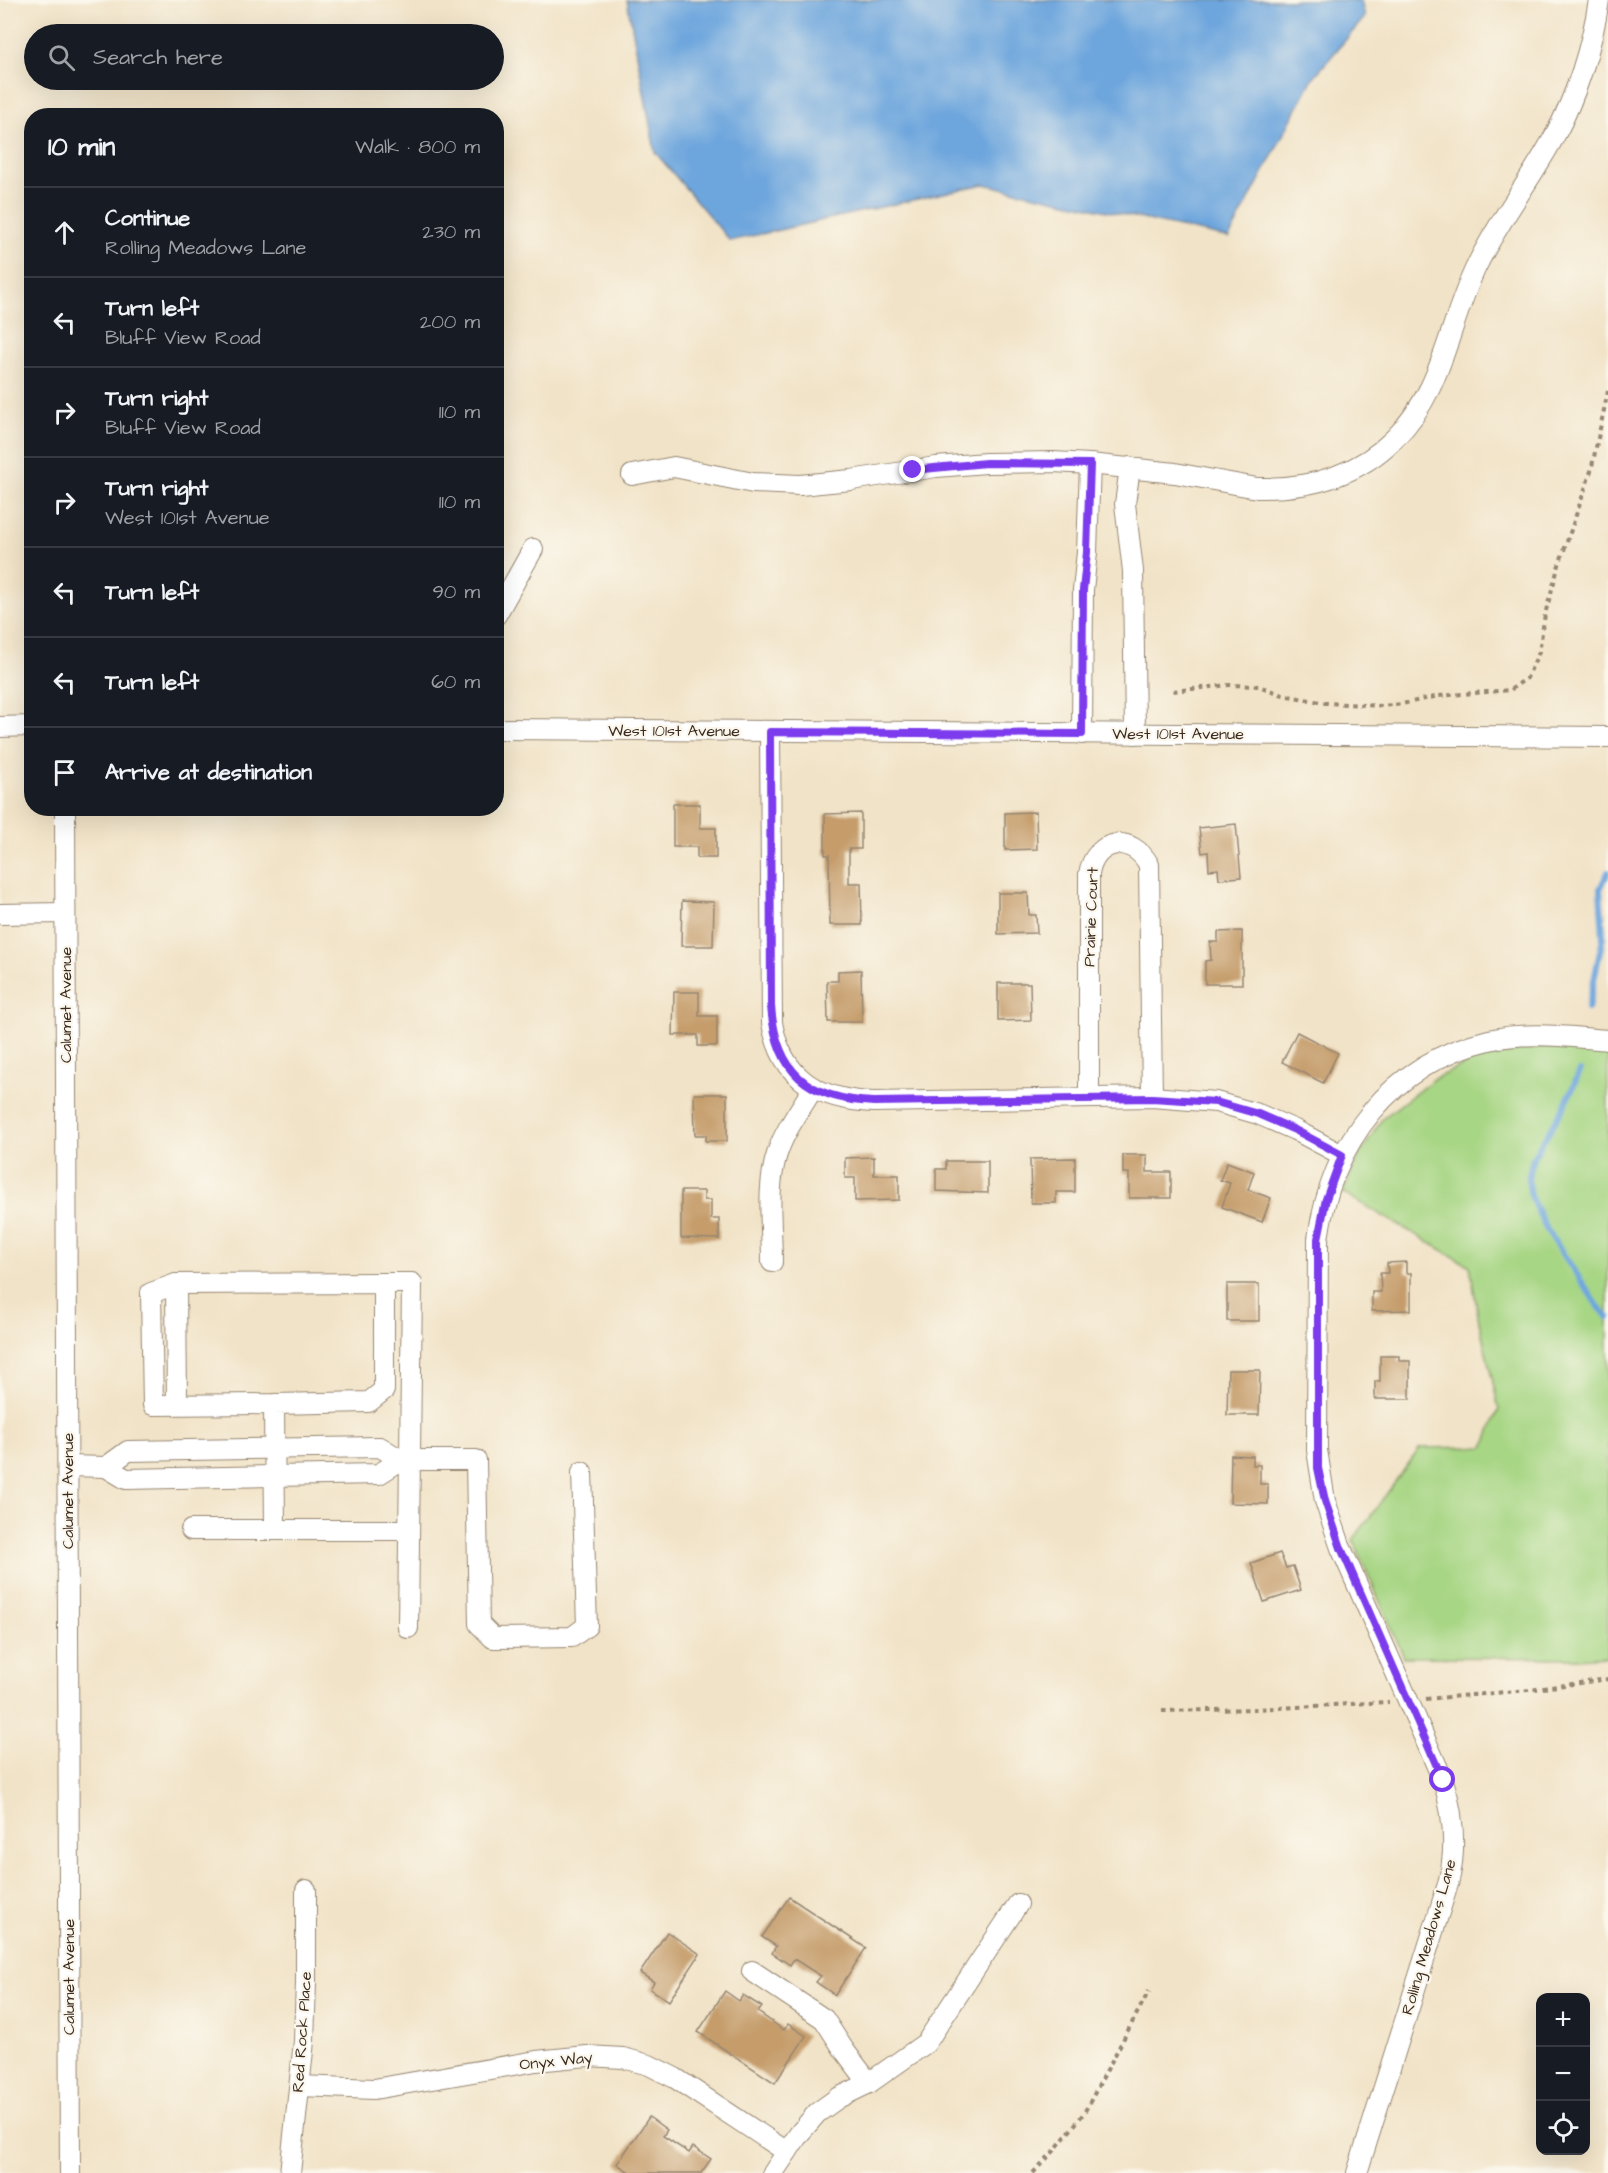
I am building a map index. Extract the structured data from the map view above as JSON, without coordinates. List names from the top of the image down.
{
  "streets": {
    "street": [
      "West 101st Avenue",
      "Prairie Court",
      "Calumet Avenue",
      "Rolling Meadows Lane",
      "Red Rock Place",
      "Onyx Way"
    ]
  },
  "crossings": [
    ["Red Rock Place", "Onyx Way"]
  ],
  "page": {
    "search": "Search here",
    "heading": ["10 min", "Walk · 800 m"],
    "list": [
      ["Continue", "Rolling Meadows Lane", "230 m"],
      ["Turn left", "Bluff View Road", "200 m"],
      ["Turn right", "Bluff View Road", "110 m"],
      ["Turn right", "West 101st Avenue", "110 m"],
      ["Turn left", "90 m"],
      ["Turn left", "60 m"],
      "Arrive at destination"
    ],
    "map_buttons": ["+", "−"]
  }
}
